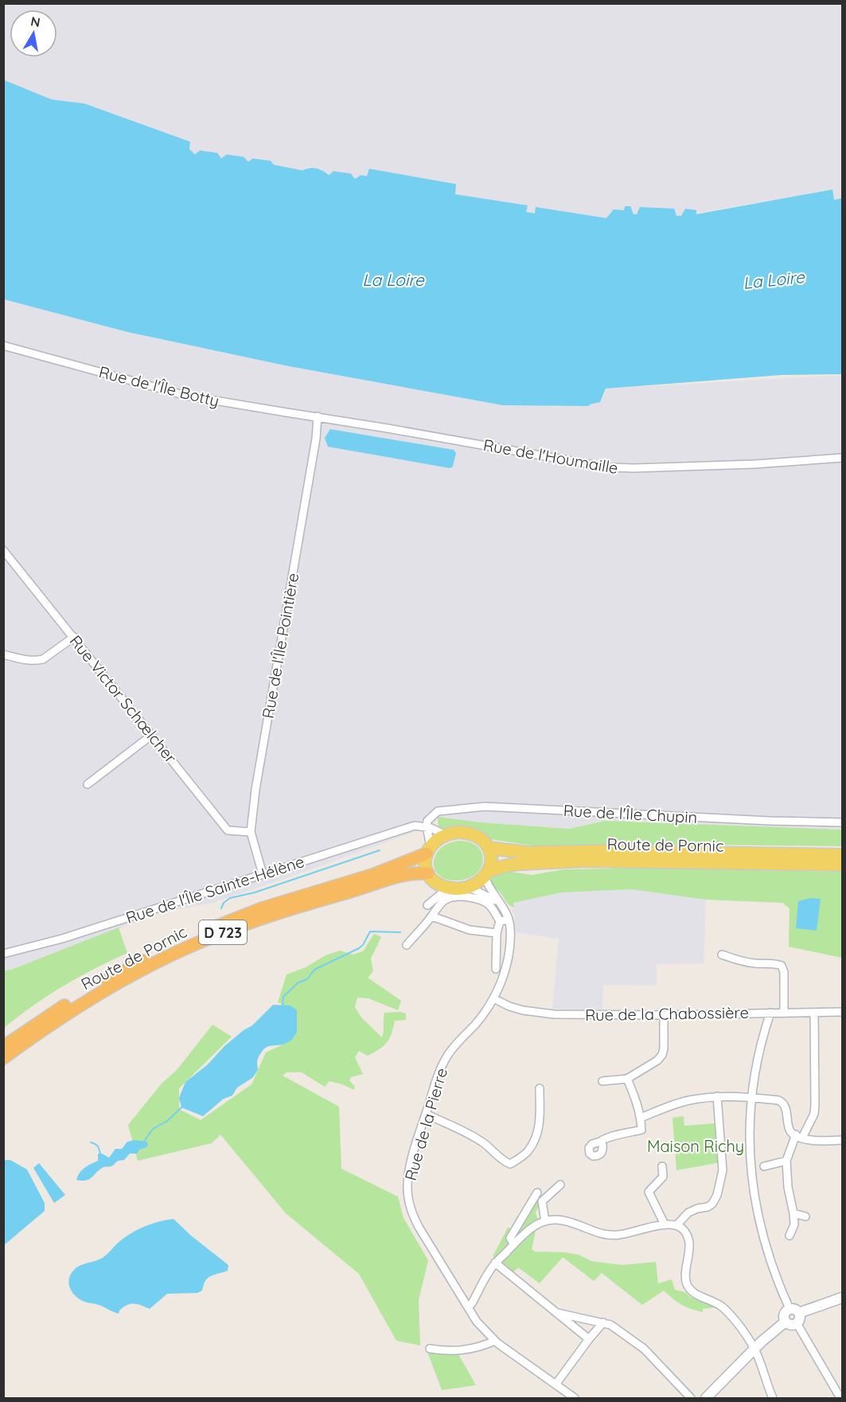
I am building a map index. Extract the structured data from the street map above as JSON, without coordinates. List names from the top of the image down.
{
  "streets": {
    "highway": ["Route de Pornic", "D 723"],
    "street": [
      "Rue de l'Île Botty",
      "Rue de l'Houmaille",
      "Rue de l'Île Pointière",
      "Rue Victor Schœlcher",
      "Rue de l'Île Chupin",
      "Rue de l'Île Sainte-Hélène",
      "Rue de la Chabossière",
      "Rue de la Pierre"
    ]
  },
  "crossings": [
    ["Rue de l'Île Botty", "Rue de l'Houmaille"],
    ["Rue de l'Île Botty", "Rue de l'Île Pointière"],
    ["Rue de l'Houmaille", "Rue de l'Île Pointière"],
    ["Rue de l'Île Pointière", "Rue Victor Schœlcher"],
    ["Rue de l'Île Pointière", "Rue de l'Île Sainte-Hélène"],
    ["Rue de l'Île Chupin", "Rue de l'Île Sainte-Hélène"],
    ["Route de Pornic", "Rue de la Pierre"],
    ["Rue de la Chabossière", "Rue de la Pierre"]
  ],
  "water": ["La Loire"],
  "parks": ["Maison Richy"],
  "north": "top"
}
